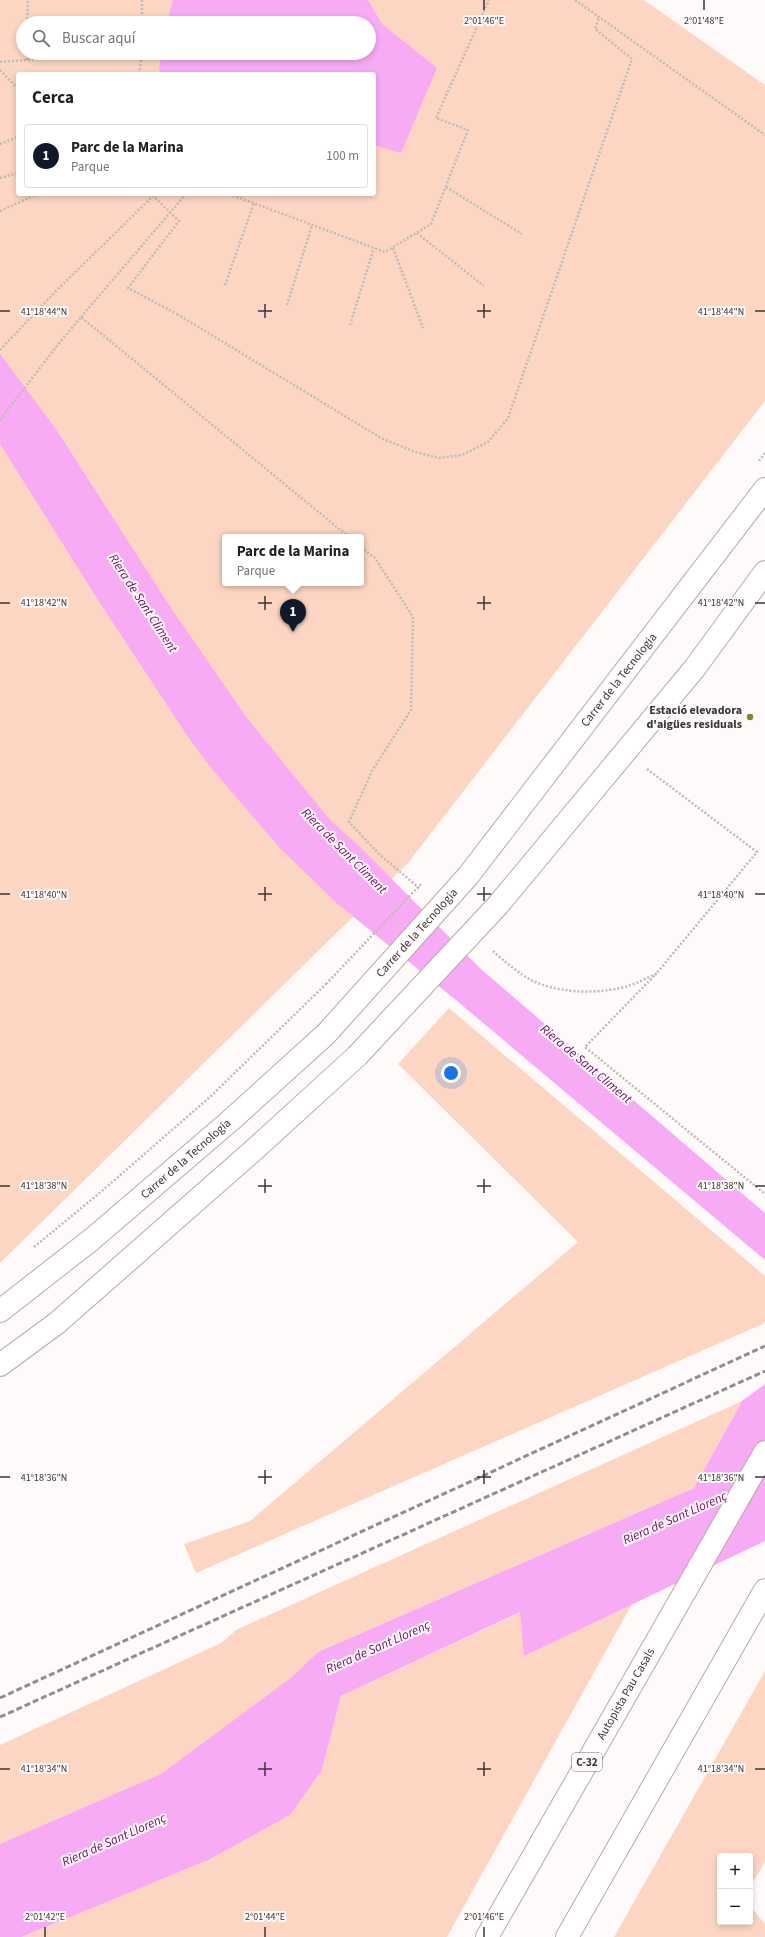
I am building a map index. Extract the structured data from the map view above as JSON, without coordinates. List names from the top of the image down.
{
  "streets": {
    "main road": ["Carrer de la Tecnologia", "Autopista Pau Casals", "C-32"]
  },
  "water": ["Riera de Sant Climent", "Riera de Sant Llorenç"],
  "places": ["Estació elevadora d'aigües residuals"],
  "page": {
    "search": "Buscar aquí",
    "heading": "Cerca",
    "list": [
      {
        "mark": "1",
        "name": "Parc de la Marina",
        "note": "Parque",
        "value": "100 m"
      }
    ],
    "popup": ["Parc de la Marina", "Parque"],
    "pins": "1",
    "map_buttons": ["+", "−"]
  },
  "coordinates": [
    "2°01'46\"E",
    "2°01'48\"E",
    "41°18'44\"N",
    "41°18'42\"N",
    "41°18'40\"N",
    "41°18'38\"N",
    "41°18'36\"N",
    "41°18'34\"N",
    "2°01'42\"E",
    "2°01'44\"E"
  ]
}
